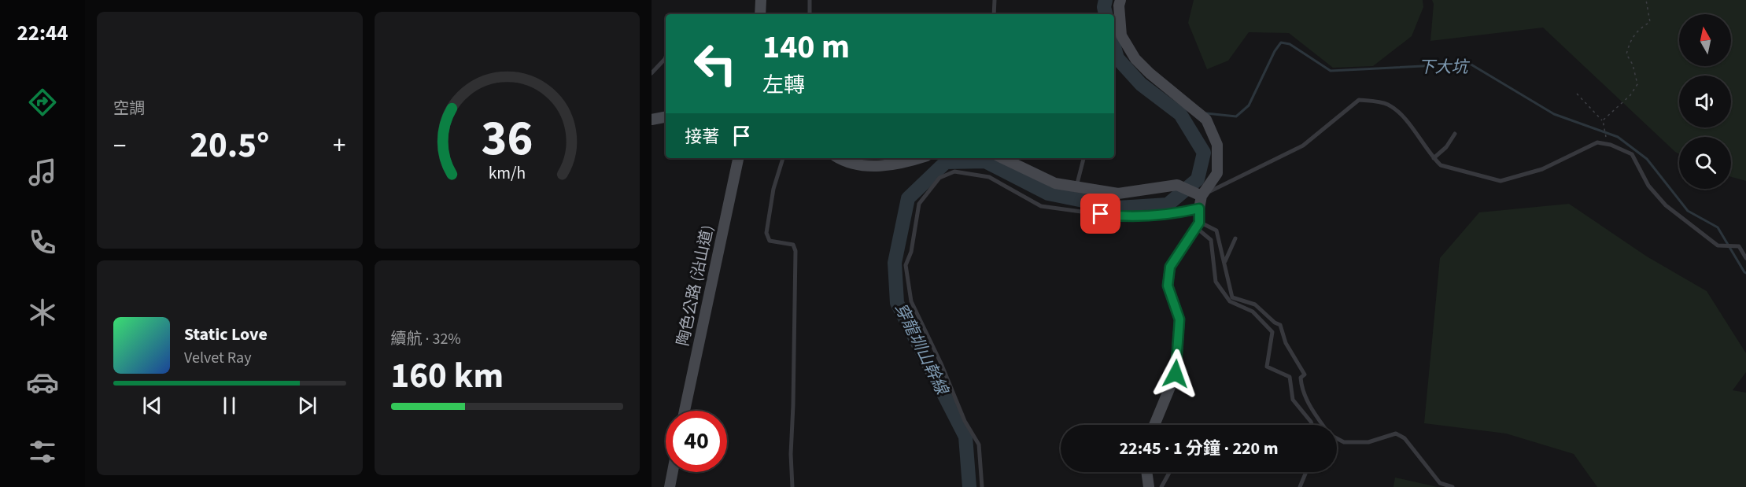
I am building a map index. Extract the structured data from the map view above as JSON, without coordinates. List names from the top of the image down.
{
  "streets": {
    "street": ["陶色公路 (沿山道)"]
  },
  "water": ["下大坑", "穿龍圳山幹線"],
  "north": "top",
  "page": {
    "tabs": "22:44",
    "tile": [
      "空調",
      ["續航 · 32%", "160 km"]
    ],
    "turn": ["140 m", "左轉"],
    "then": "接著",
    "heat": ["−", "20.5°", "+"],
    "song": ["Static Love", "Velvet Ray"],
    "limit": "40",
    "trip": "22:45 · 1 分鐘 · 220 m",
    "gauge": ["36", "km/h"]
  }
}
